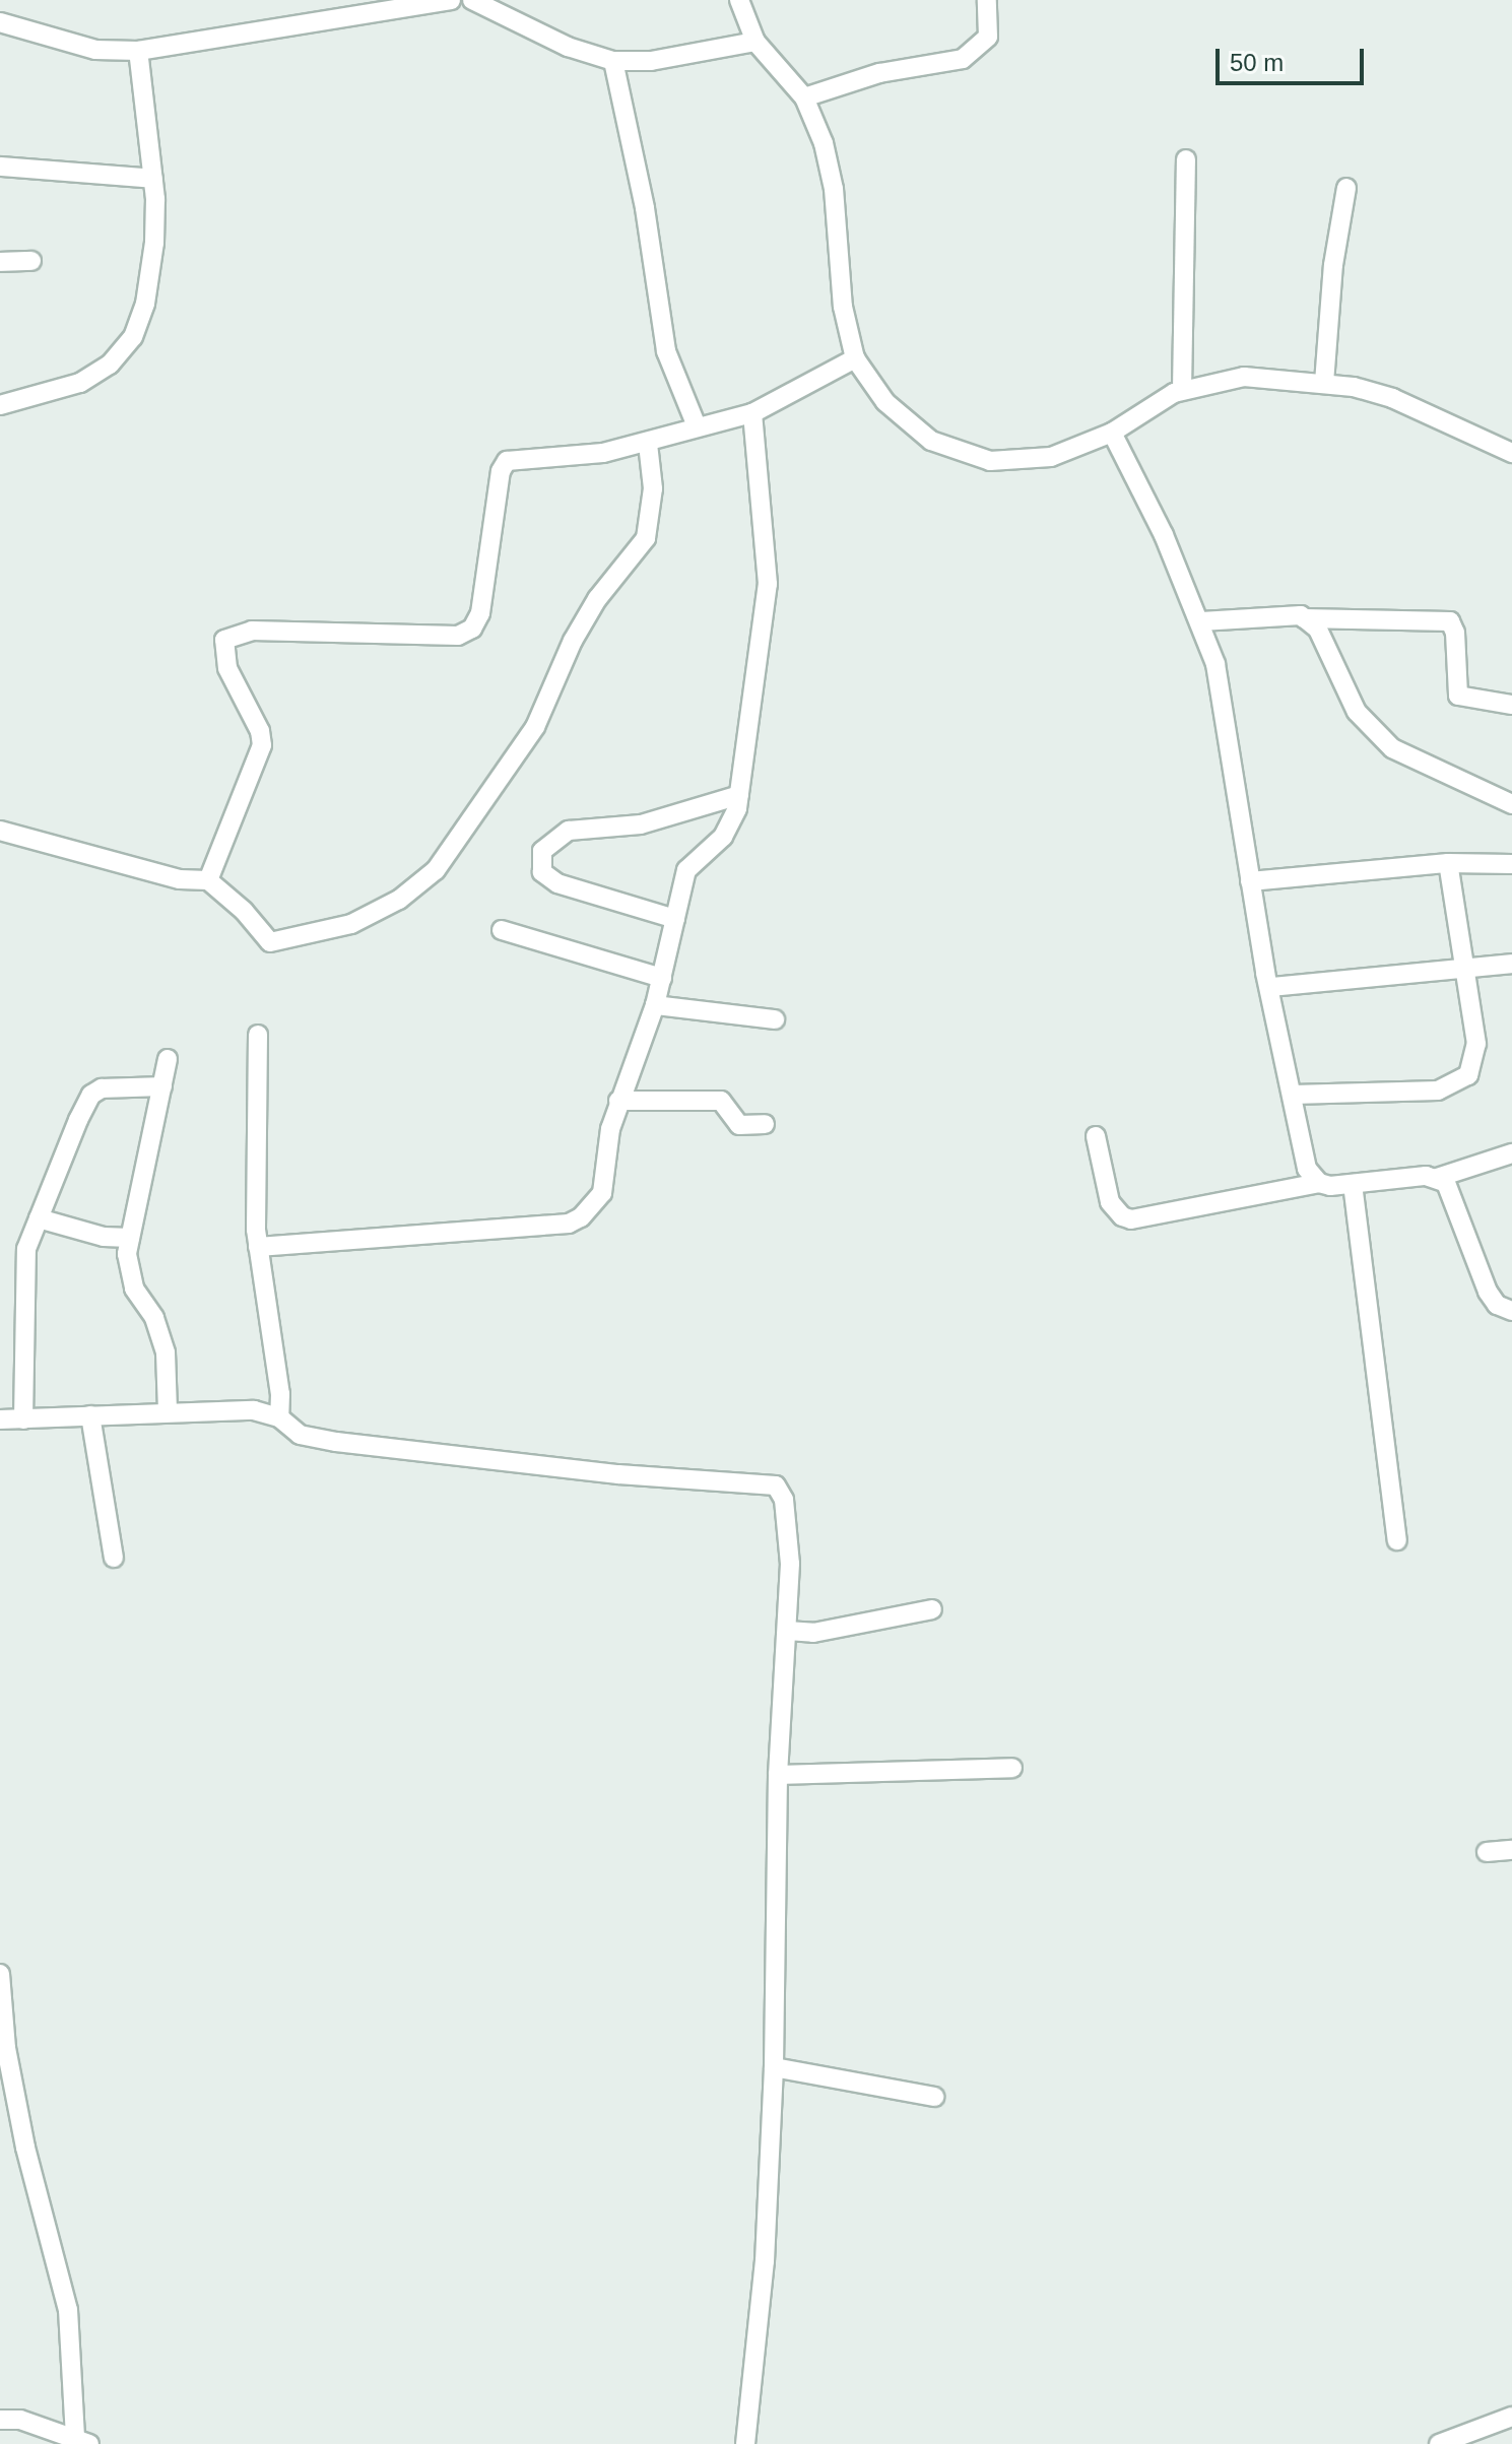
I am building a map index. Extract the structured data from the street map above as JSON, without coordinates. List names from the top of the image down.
{
  "scale_bar": "50 m"
}
